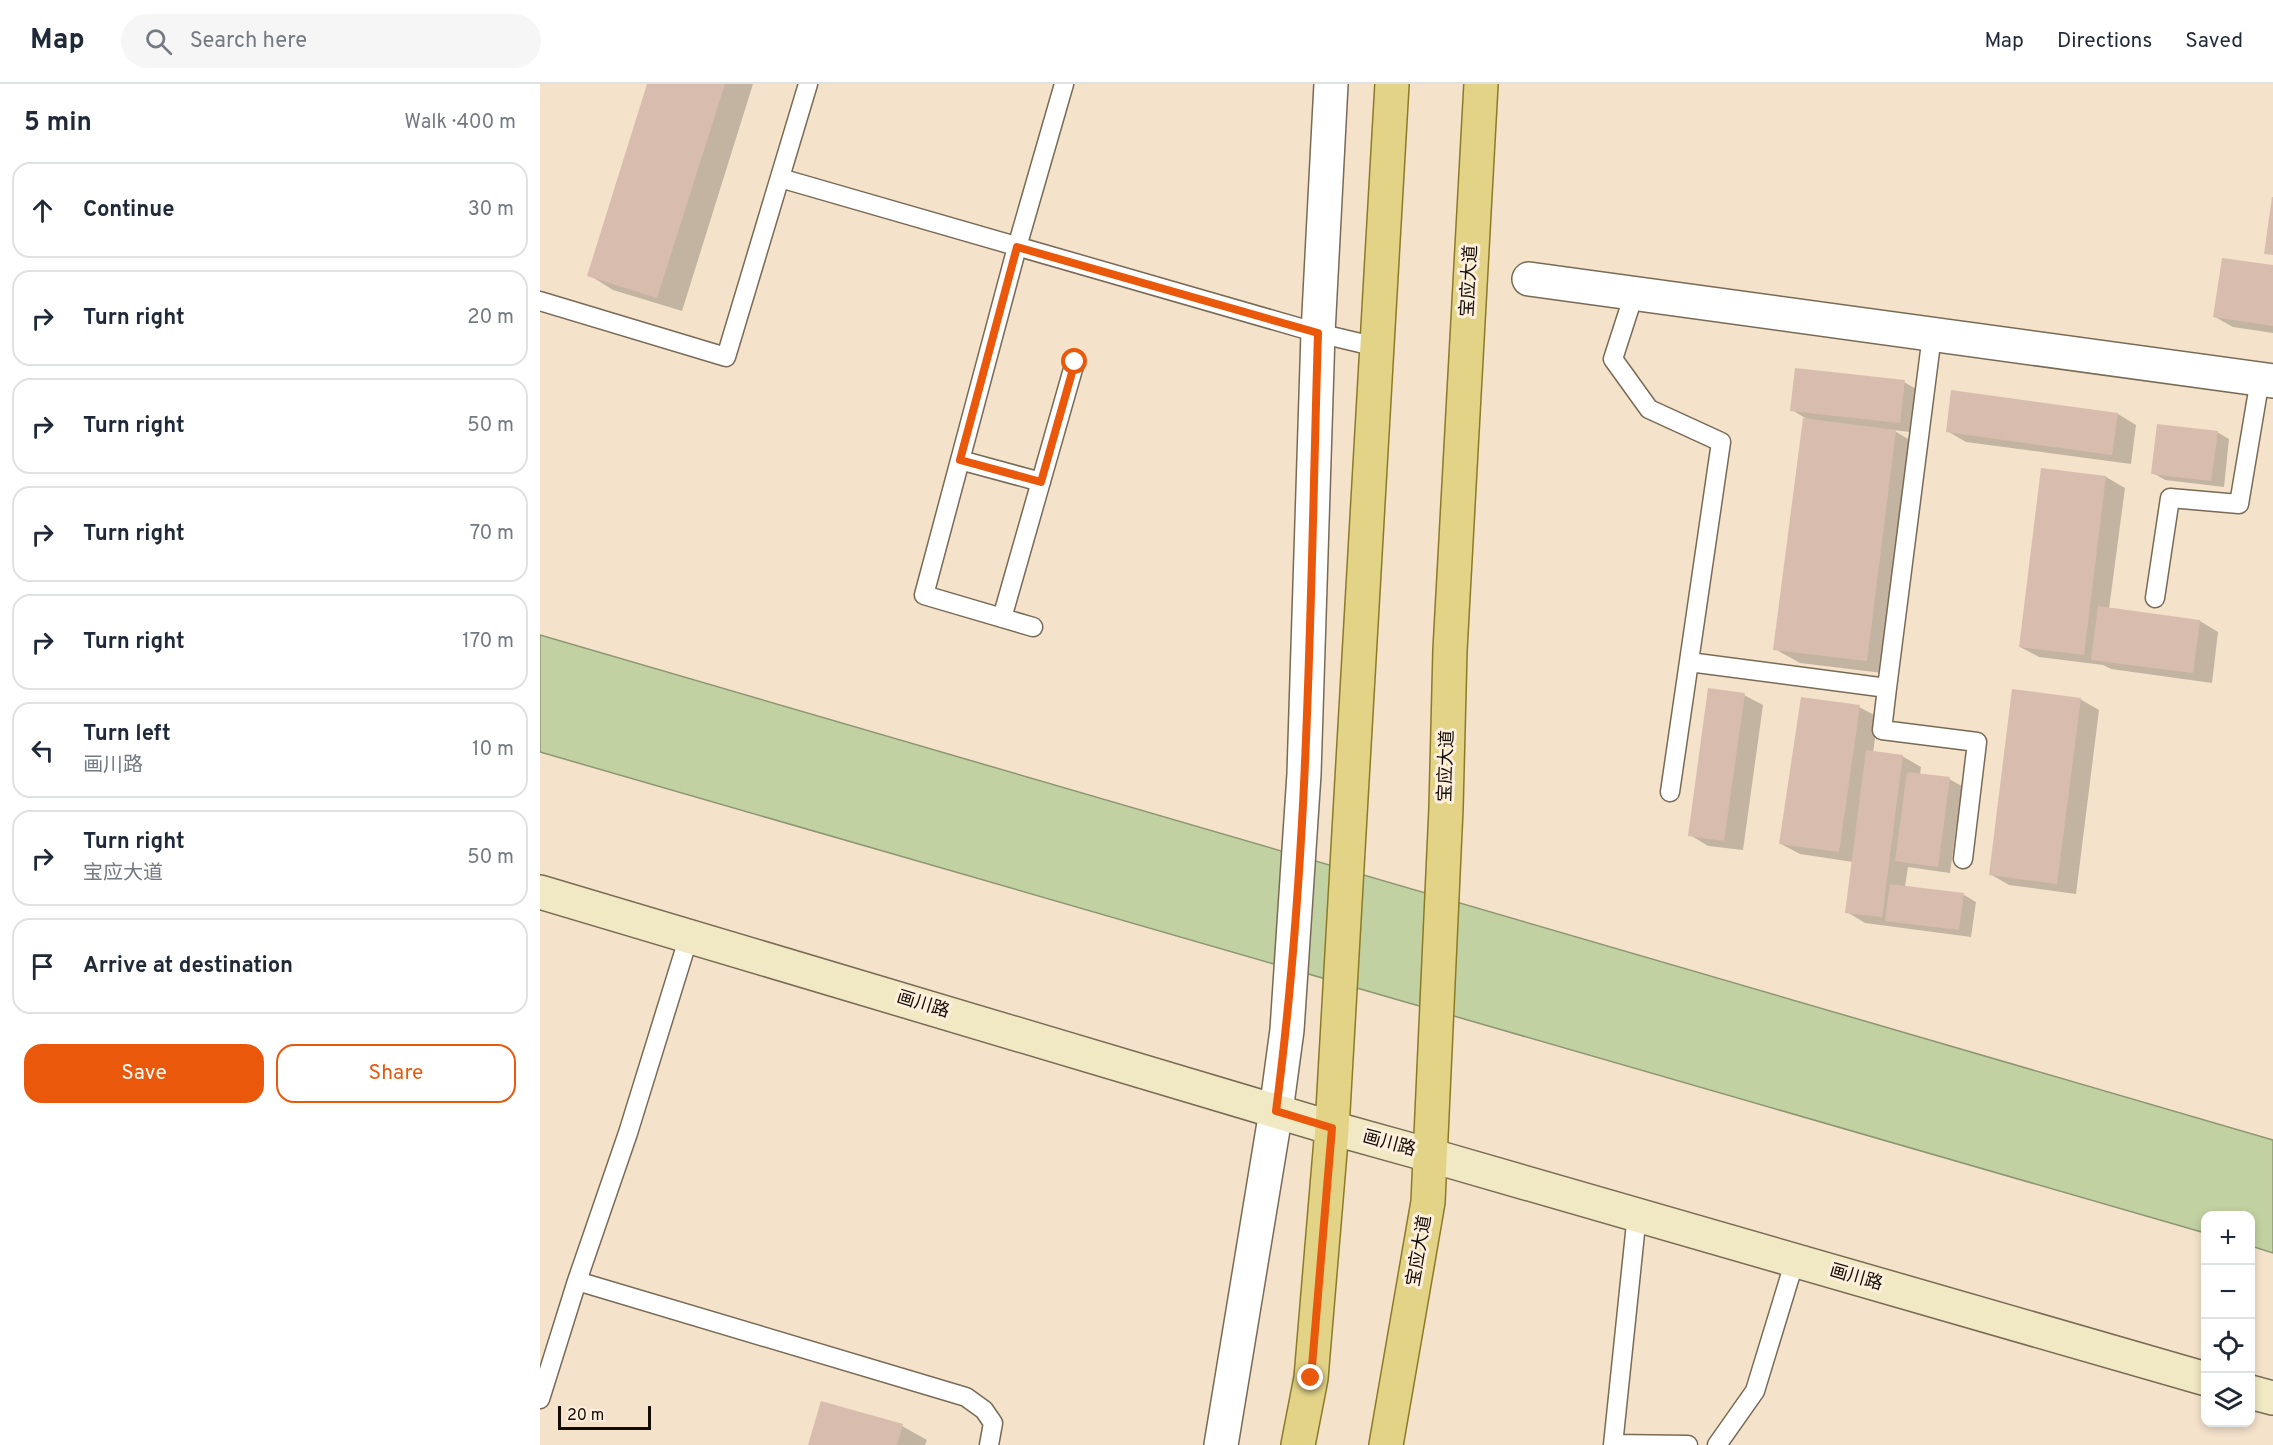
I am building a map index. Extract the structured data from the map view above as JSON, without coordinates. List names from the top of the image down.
{
  "streets": {
    "main road": ["宝应大道"],
    "street": ["画川路"]
  },
  "crossings": [
    ["宝应大道", "画川路"]
  ],
  "scale_bar": "20 m",
  "page": {
    "header": "Map",
    "search": "Search here",
    "nav": ["Map", "Directions", "Saved"],
    "heading": ["5 min", "Walk · 400 m"],
    "list": [
      ["Continue", "30 m"],
      ["Turn right", "20 m"],
      ["Turn right", "50 m"],
      ["Turn right", "70 m"],
      ["Turn right", "170 m"],
      ["Turn left", "画川路", "10 m"],
      ["Turn right", "宝应大道", "50 m"],
      "Arrive at destination"
    ],
    "buttons": ["Save", "Share"],
    "map_buttons": ["+", "−"],
    "scale": "20 m"
  }
}
